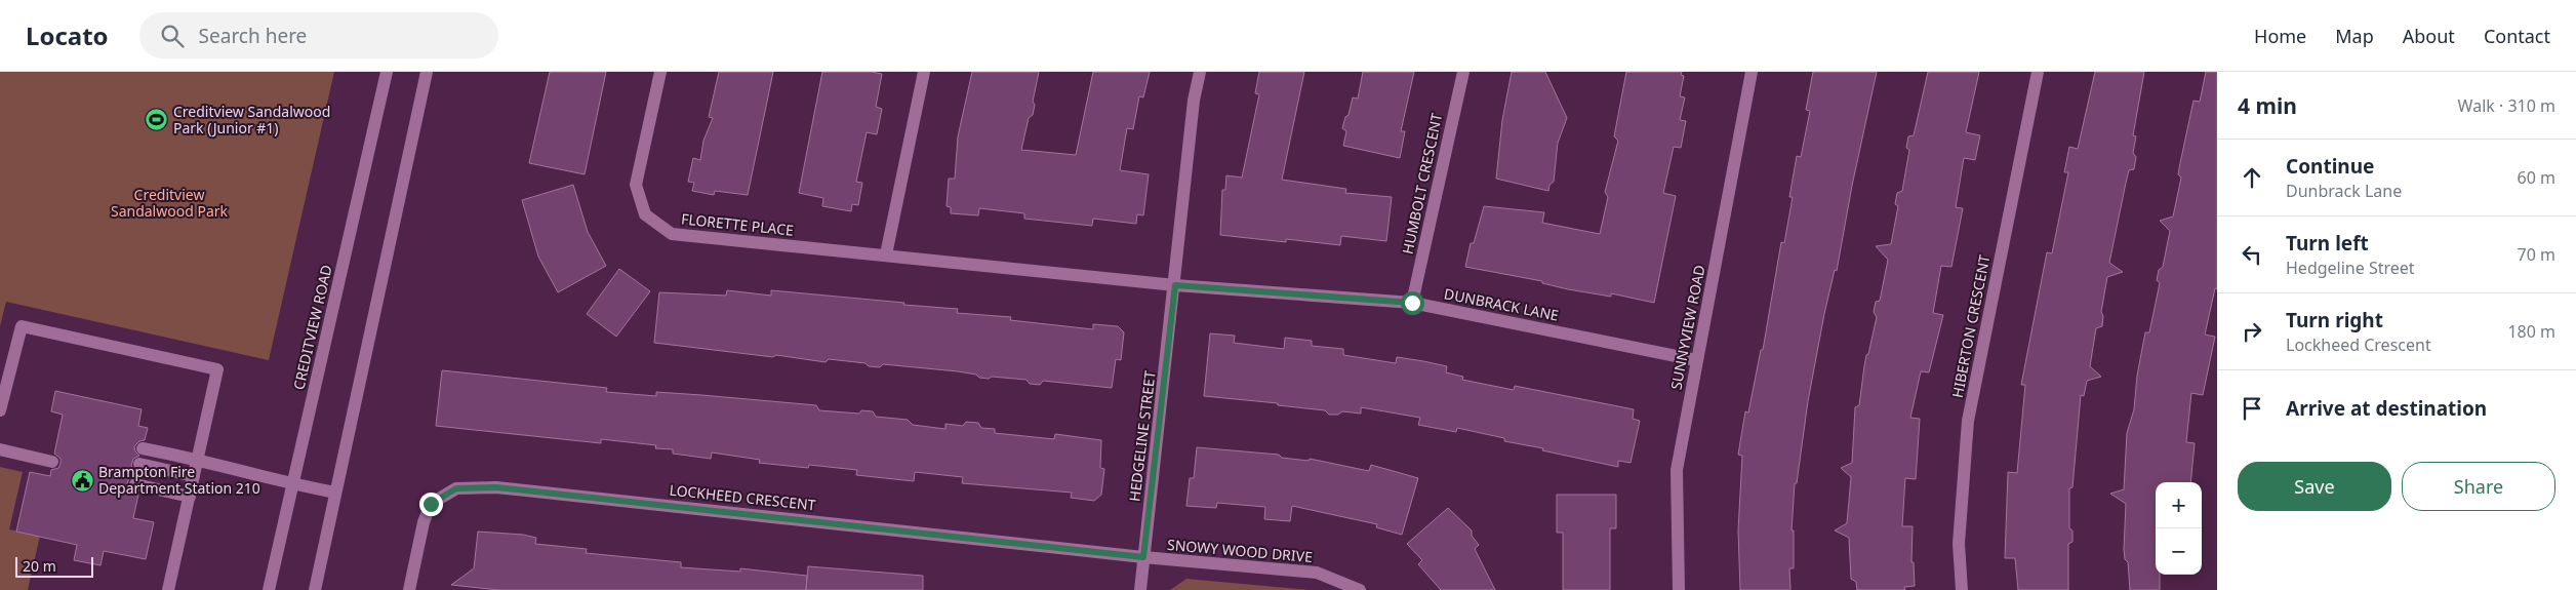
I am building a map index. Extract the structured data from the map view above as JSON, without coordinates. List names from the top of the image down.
{
  "streets": {
    "street": [
      "HUMBOLT CRESCENT",
      "FLORETTE PLACE",
      "DUNBRACK LANE",
      "HIBERTON CRESCENT",
      "CREDITVIEW ROAD",
      "SUNNYVIEW ROAD",
      "HEDGELINE STREET",
      "LOCKHEED CRESCENT",
      "SNOWY WOOD DRIVE"
    ]
  },
  "crossings": [
    ["HUMBOLT CRESCENT", "DUNBRACK LANE"],
    ["FLORETTE PLACE", "DUNBRACK LANE"],
    ["FLORETTE PLACE", "HEDGELINE STREET"],
    ["DUNBRACK LANE", "SUNNYVIEW ROAD"],
    ["DUNBRACK LANE", "HEDGELINE STREET"],
    ["HEDGELINE STREET", "LOCKHEED CRESCENT"],
    ["HEDGELINE STREET", "SNOWY WOOD DRIVE"],
    ["LOCKHEED CRESCENT", "SNOWY WOOD DRIVE"]
  ],
  "parks": ["Creditview Sandalwood Park"],
  "places": {
    "sports": ["Creditview Sandalwood Park (Junior #1)"],
    "public building": ["Brampton Fire Department Station 210"]
  },
  "scale_bar": "20 m",
  "page": {
    "header": "Locato",
    "search": "Search here",
    "nav": [
      "Home",
      "Map",
      "About",
      "Contact"
    ],
    "heading": ["4 min", "Walk · 310 m"],
    "list": [
      ["Continue", "Dunbrack Lane", "60 m"],
      ["Turn left", "Hedgeline Street", "70 m"],
      ["Turn right", "Lockheed Crescent", "180 m"],
      "Arrive at destination"
    ],
    "buttons": ["Save", "Share"],
    "map_buttons": ["+", "−"],
    "scale": "20 m"
  }
}
